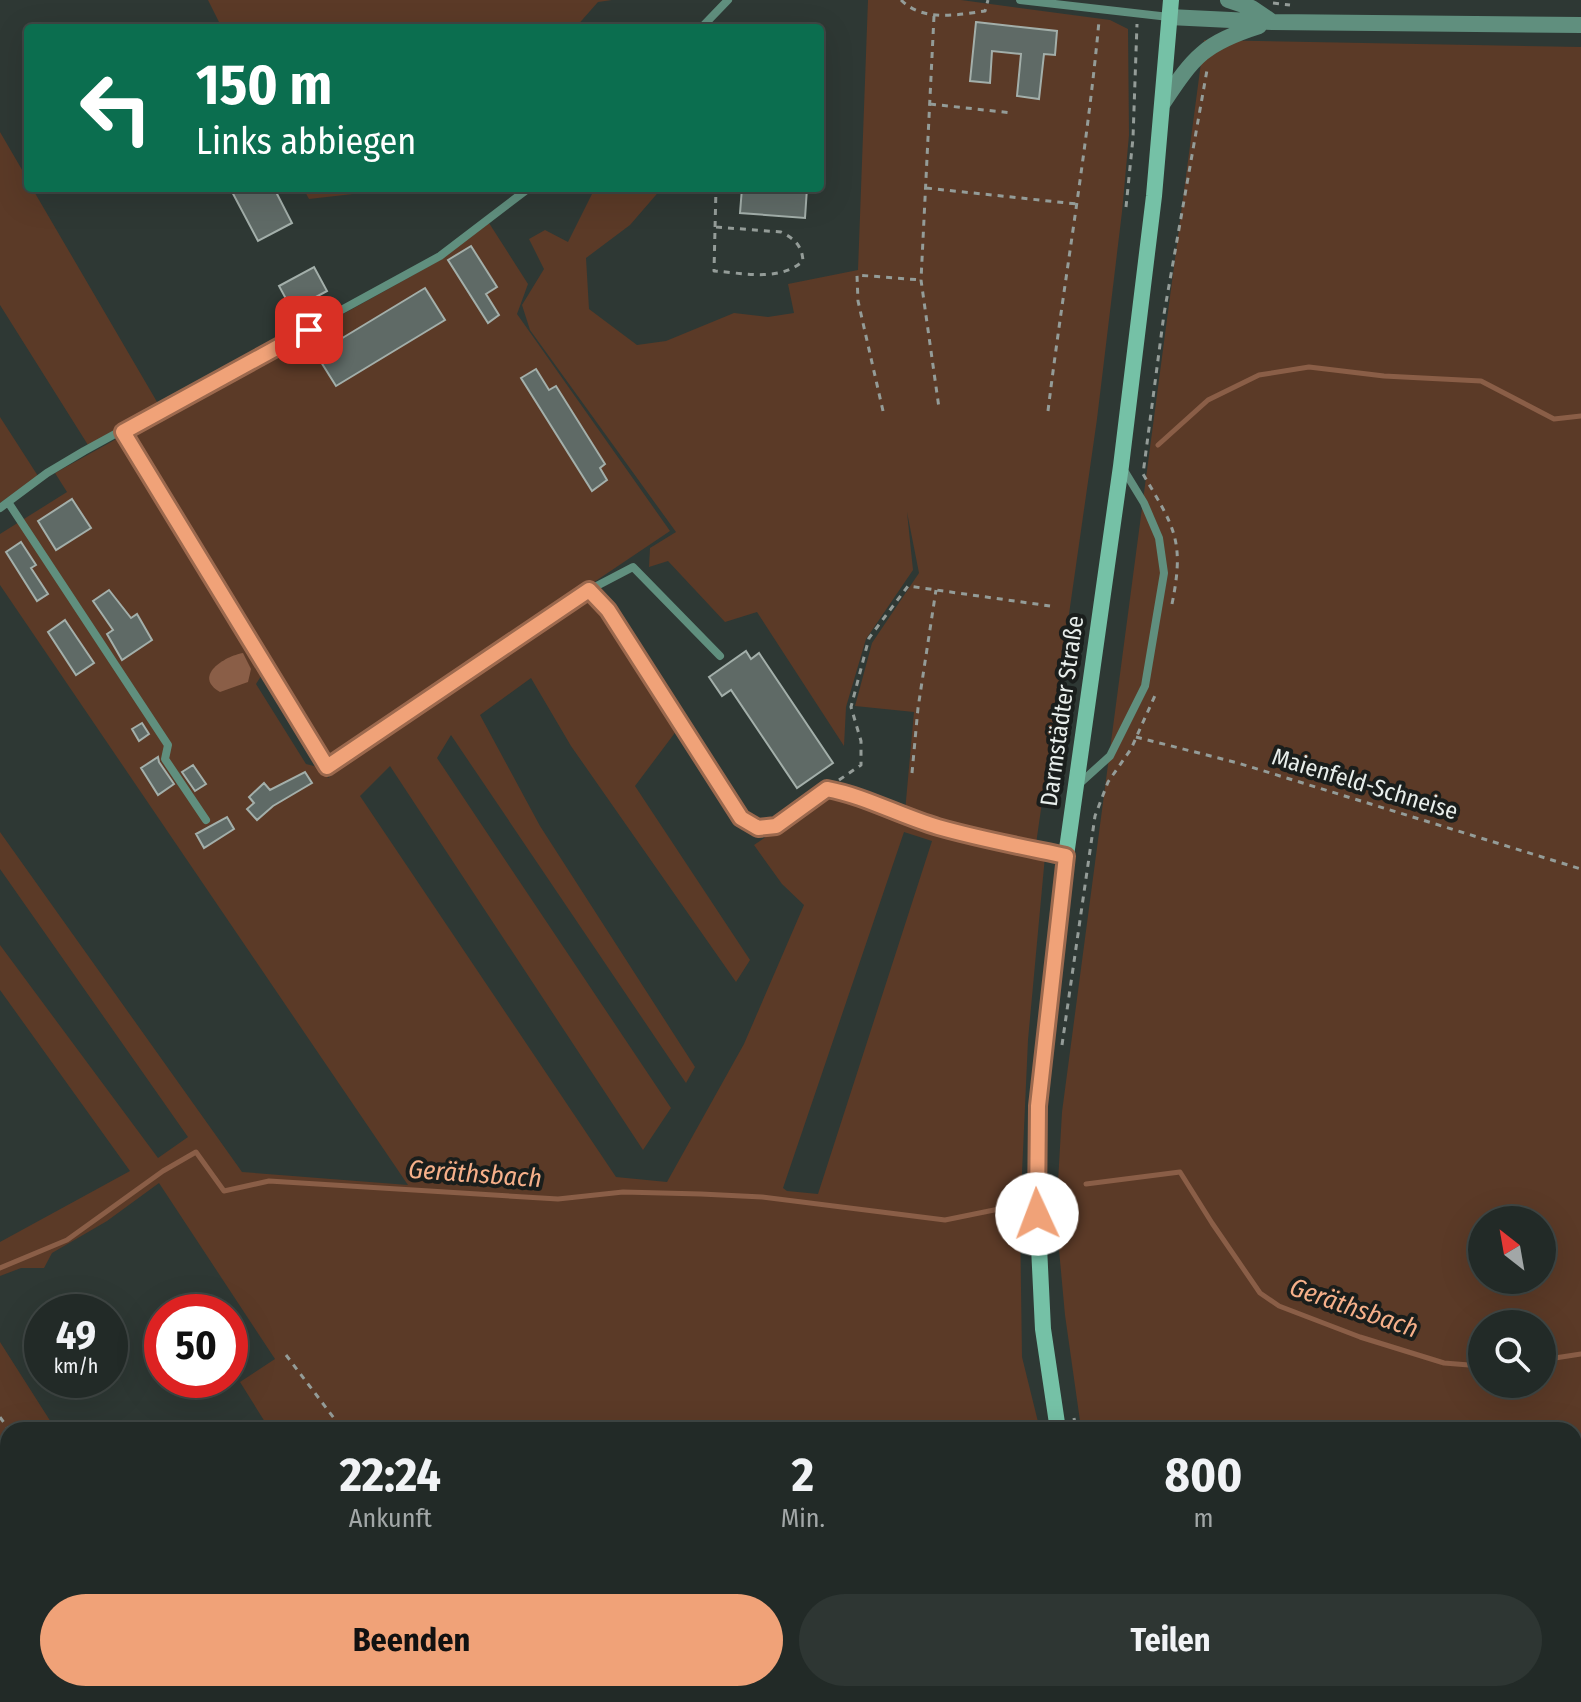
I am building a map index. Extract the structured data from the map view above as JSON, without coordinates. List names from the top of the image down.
{
  "streets": {
    "main road": ["Darmstädter Straße"],
    "path": ["Maienfeld-Schneise"]
  },
  "water": ["Geräthsbach"],
  "north": "top left",
  "page": {
    "turn": ["150 m", "Links abbiegen"],
    "speed": "49 km/h",
    "limit": "50",
    "eta": [
      "22:24",
      "Ankunft",
      "2",
      "Min.",
      "800",
      "m"
    ],
    "buttons": ["Beenden", "Teilen"]
  }
}
